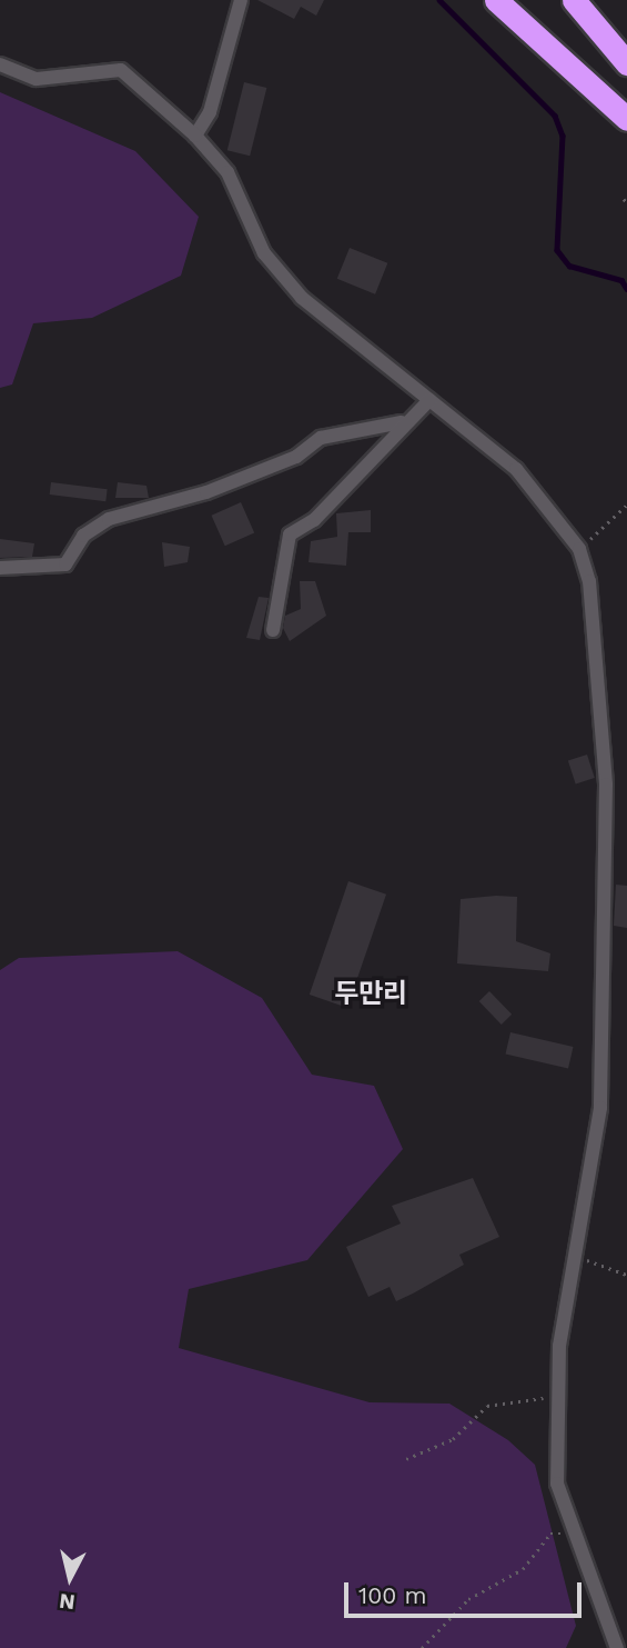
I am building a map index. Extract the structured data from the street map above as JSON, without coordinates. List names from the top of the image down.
{
  "districts": ["두만리"],
  "scale_bar": "100 m",
  "north": "bottom"
}
